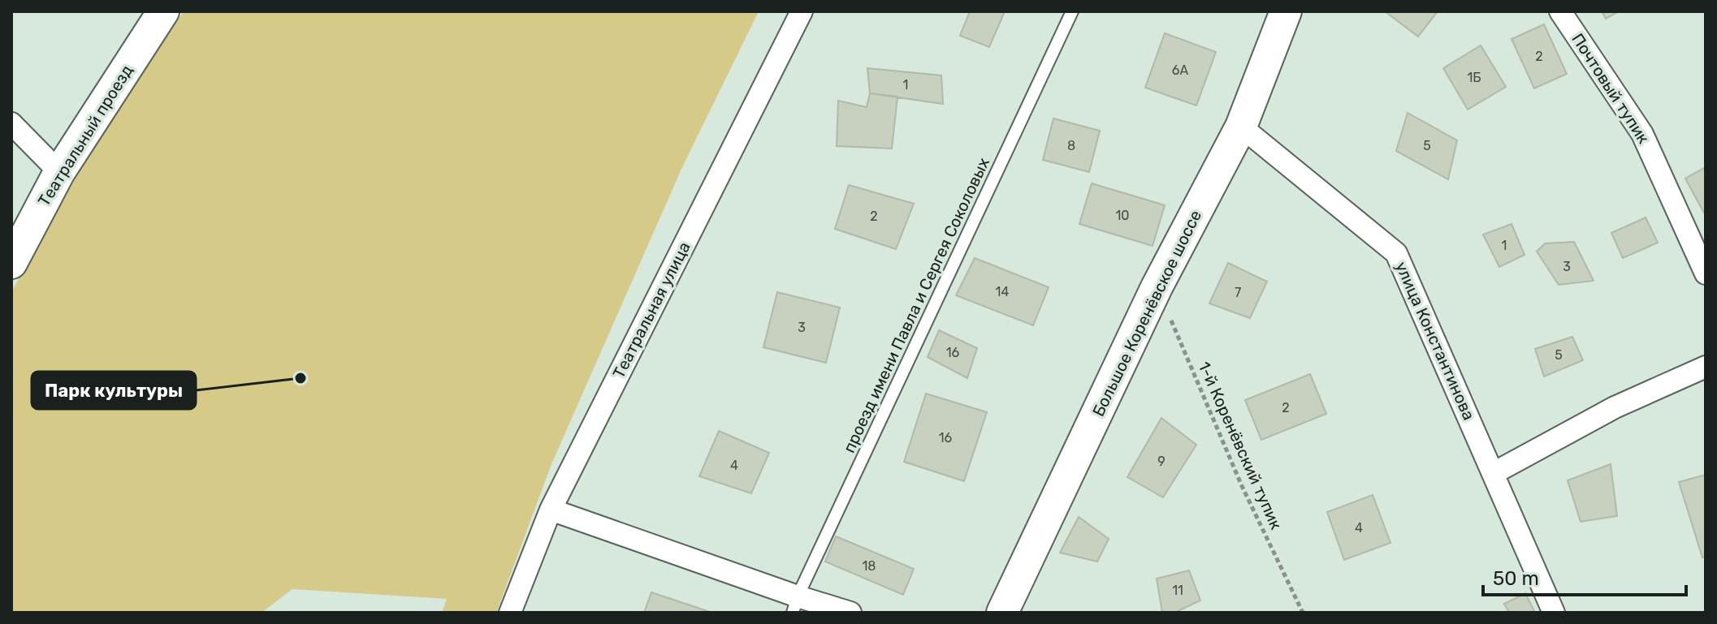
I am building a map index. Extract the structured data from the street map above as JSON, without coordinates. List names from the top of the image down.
{
  "streets": {
    "main road": ["Театральный проезд", "Большое Коренёвское шоссе"],
    "street": ["Почтовый тупик", "Театральная улица", "улица Константинова"],
    "lane": ["проезд имени Павла и Сергея Соколовых"],
    "path": ["1-й Коренёвский тупик"]
  },
  "crossings": [
    ["Большое Коренёвское шоссе", "улица Константинова"],
    ["Большое Коренёвское шоссе", "1-й Коренёвский тупик"]
  ],
  "places": ["Парк культуры"],
  "house_numbers": [
    "2",
    "6А",
    "1Б",
    "1",
    "8",
    "5",
    "10",
    "2",
    "1",
    "3",
    "14",
    "7",
    "3",
    "16",
    "5",
    "2",
    "16",
    "9",
    "4",
    "4",
    "18",
    "11"
  ],
  "scale_bar": "50 m"
}
